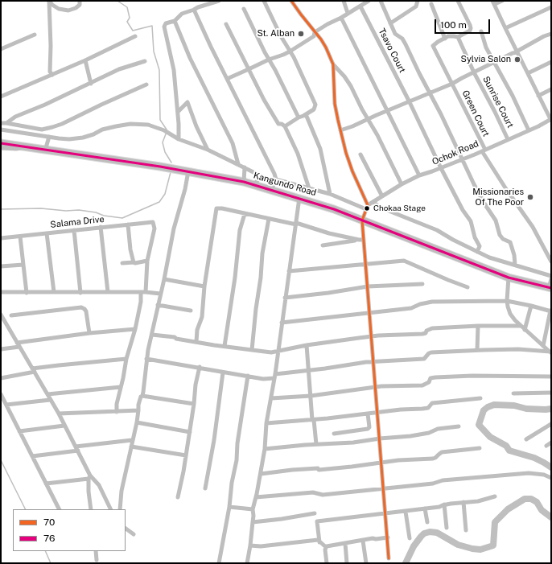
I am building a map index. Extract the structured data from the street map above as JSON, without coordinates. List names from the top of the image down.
{
  "streets": {
    "highway": ["Kangundo Road"],
    "street": [
      "Tsavo Court",
      "Sunrise Court",
      "Green Court",
      "Ochok Road",
      "Salama Drive"
    ]
  },
  "crossings": [
    ["Tsavo Court", "Ochok Road"],
    ["Sunrise Court", "Ochok Road"],
    ["Green Court", "Ochok Road"]
  ],
  "places": [
    "St. Alban",
    "Sylvia Salon",
    "Missionaries Of The Poor",
    "Chokaa Stage"
  ],
  "lines": ["transit line 70", "transit line 76"],
  "legend": ["70", "76"],
  "scale_bar": "100 m"
}
